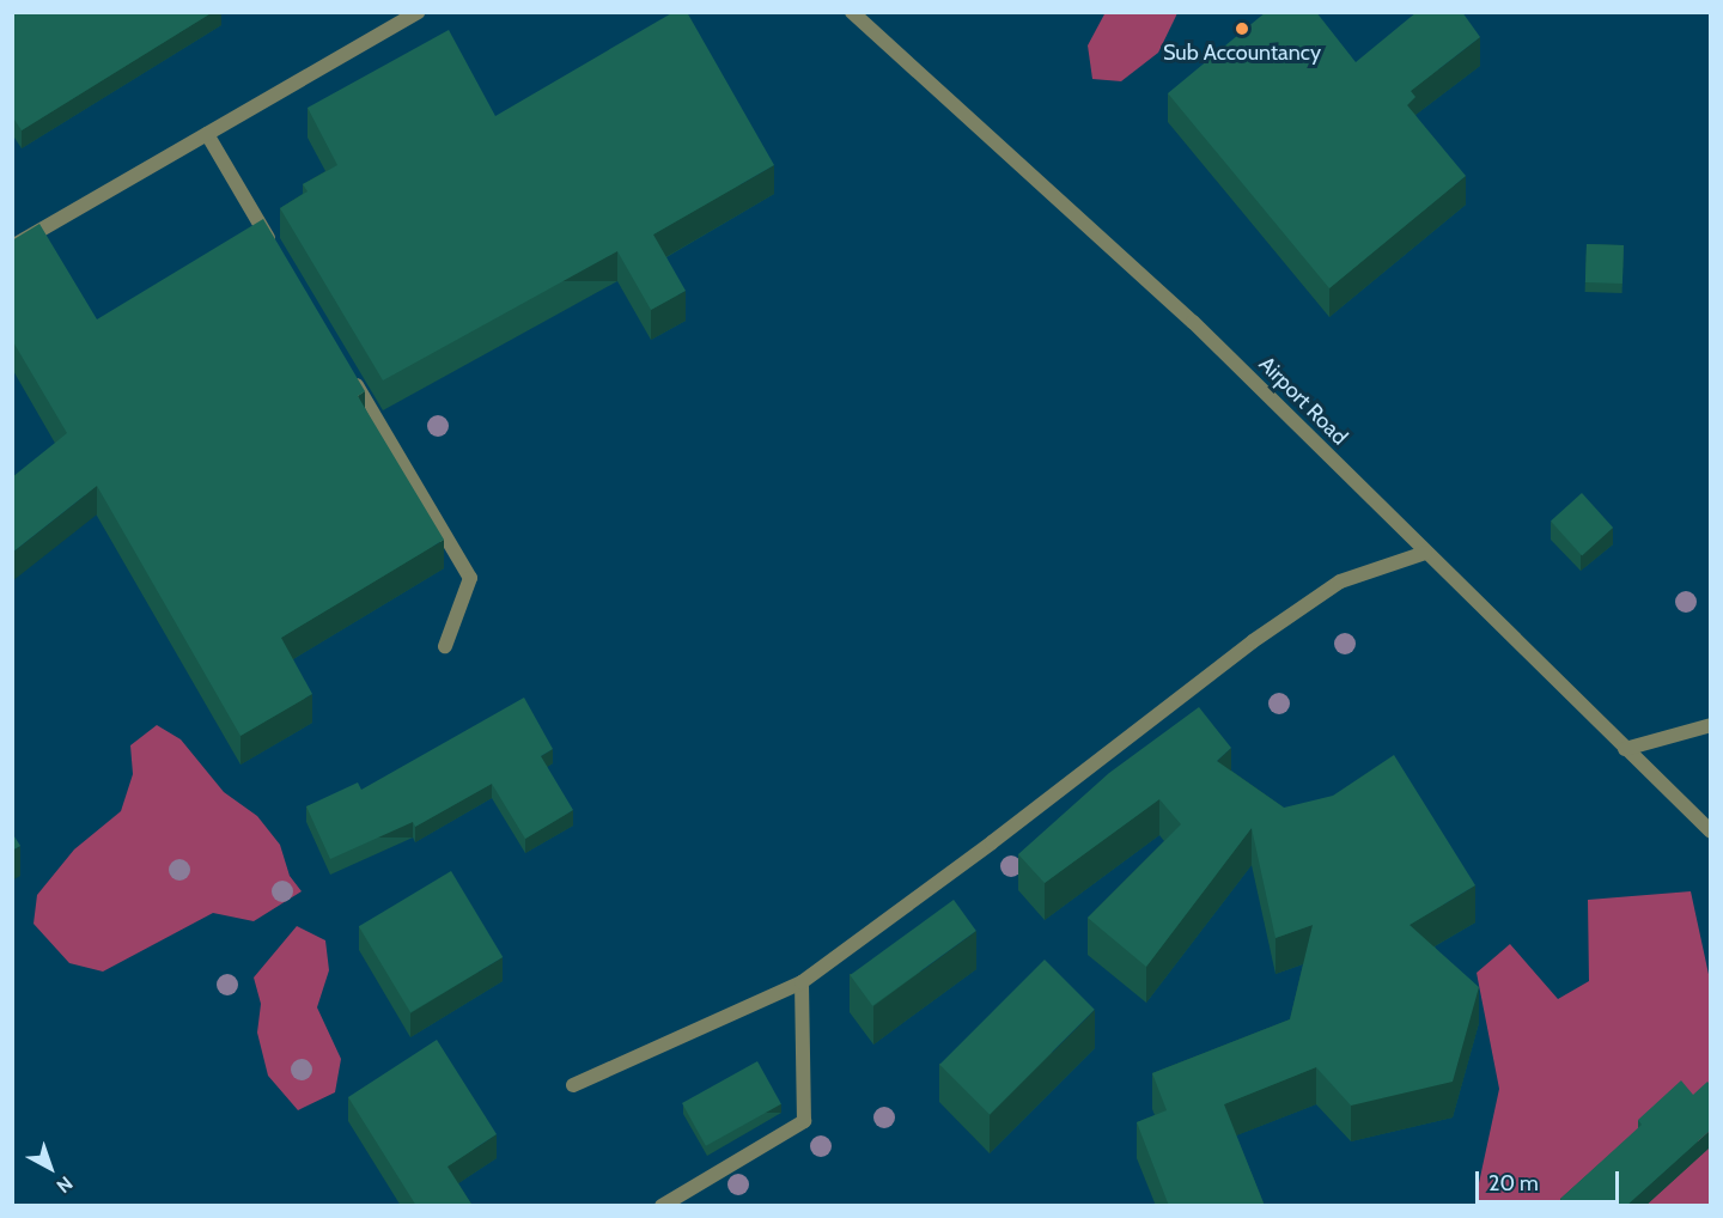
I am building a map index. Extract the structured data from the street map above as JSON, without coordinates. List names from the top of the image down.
{
  "streets": {
    "street": ["Airport Road"]
  },
  "places": ["Sub Accountancy"],
  "scale_bar": "20 m",
  "north": "bottom right"
}
